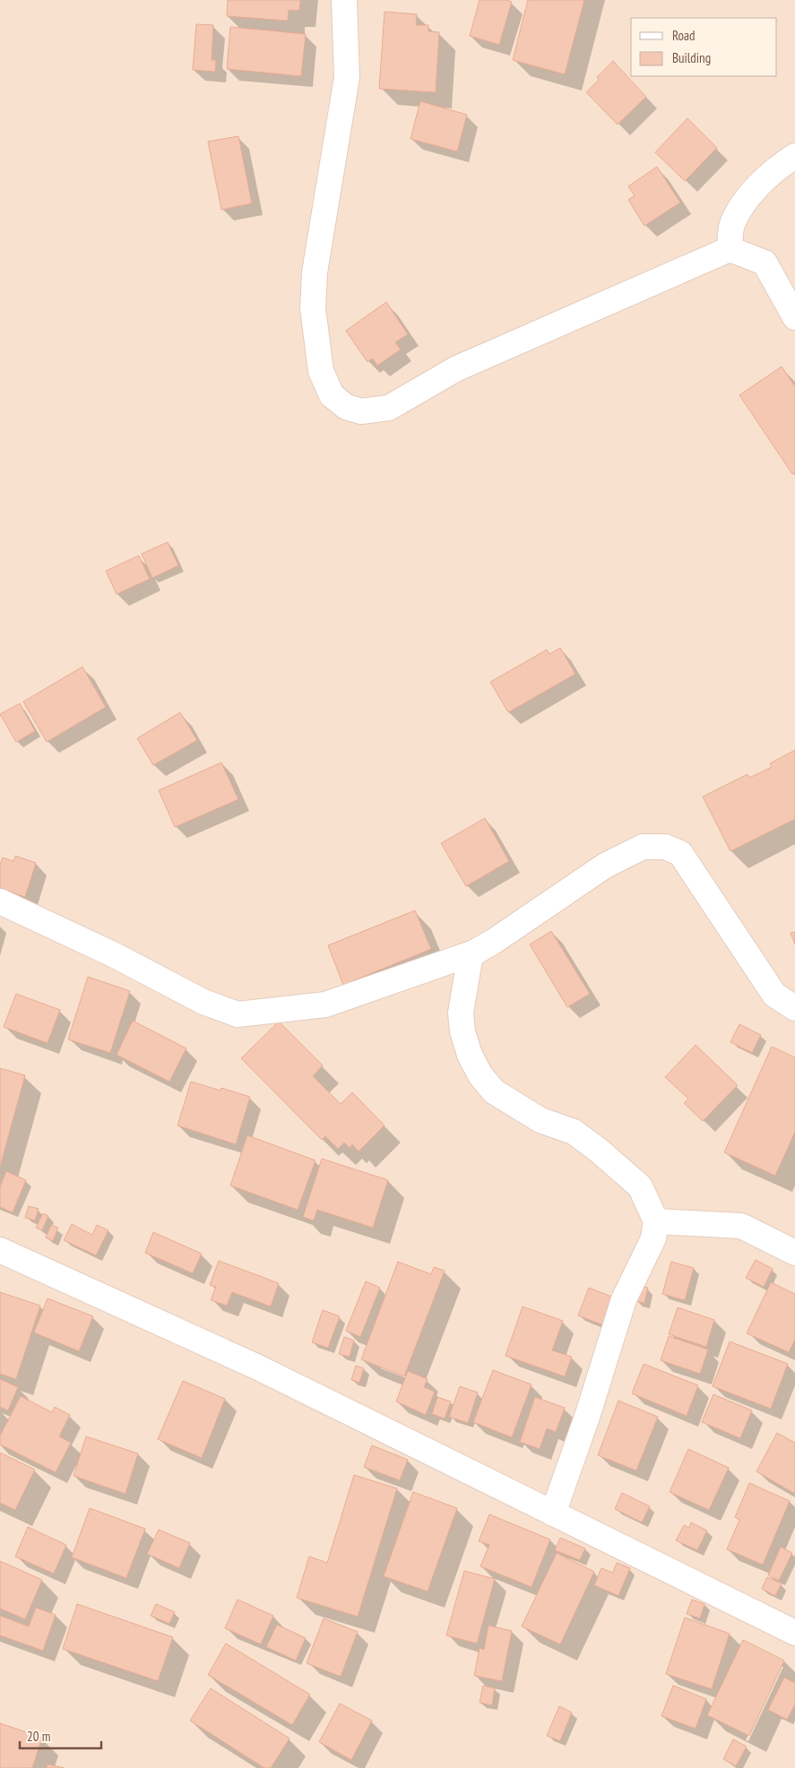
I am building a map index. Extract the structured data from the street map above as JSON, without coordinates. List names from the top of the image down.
{
  "legend": ["Road", "Building"],
  "scale_bar": "20 m"
}
